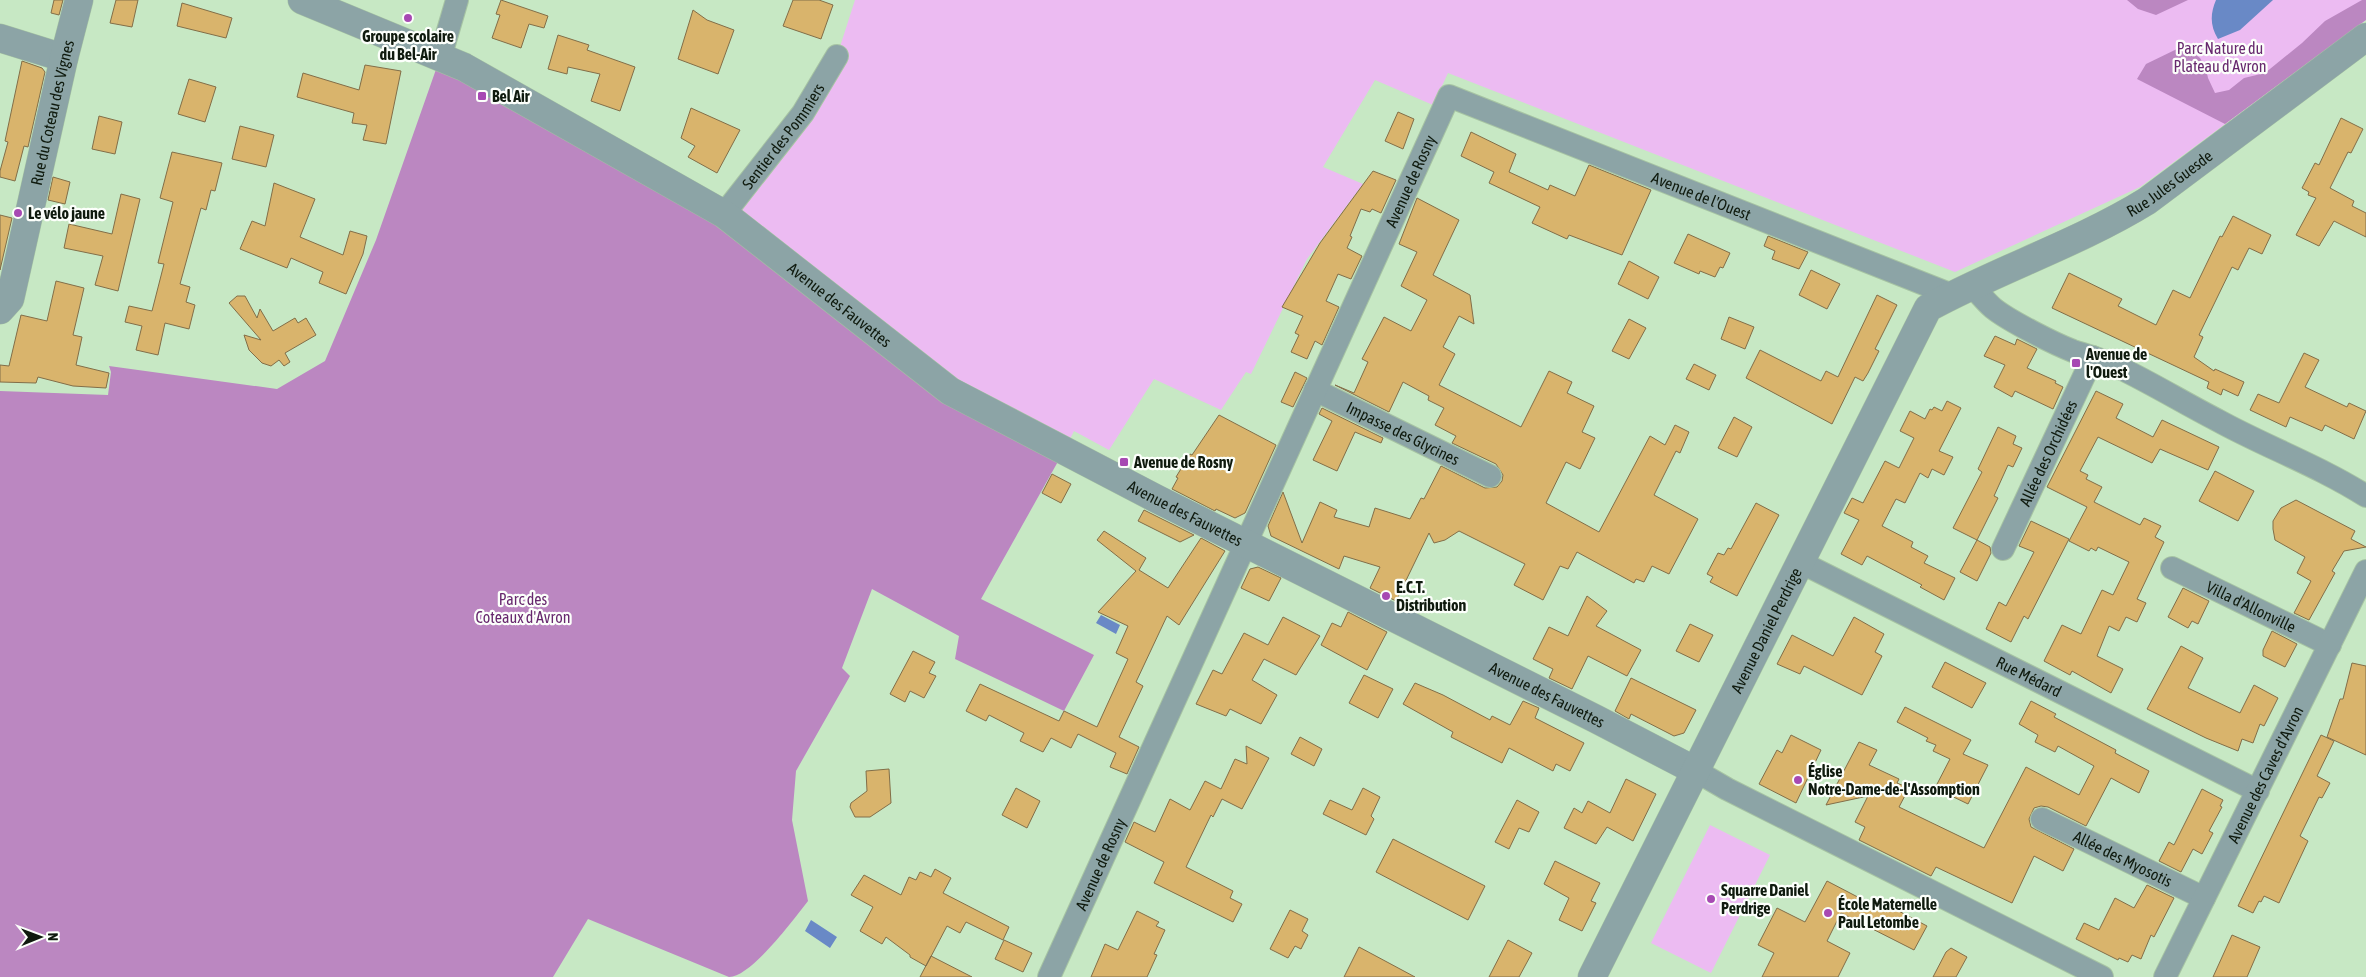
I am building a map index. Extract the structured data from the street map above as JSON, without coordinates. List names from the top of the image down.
{
  "streets": {
    "street": [
      "Rue du Coteau des Vignes",
      "Sentier des Pommiers",
      "Avenue de Rosny",
      "Rue Jules Guesde",
      "Avenue de l'Ouest",
      "Avenue des Fauvettes",
      "Impasse des Glycines",
      "Allée des Orchidées",
      "Villa d'Allonville",
      "Avenue Daniel Perdrige",
      "Rue Médard",
      "Avenue des Caves d'Avron",
      "Allée des Myosotis"
    ]
  },
  "crossings": [
    ["Sentier des Pommiers", "Avenue des Fauvettes"],
    ["Avenue de Rosny", "Avenue de l'Ouest"],
    ["Avenue de Rosny", "Avenue des Fauvettes"],
    ["Avenue de Rosny", "Impasse des Glycines"],
    ["Rue Jules Guesde", "Avenue de l'Ouest"],
    ["Rue Jules Guesde", "Avenue Daniel Perdrige"],
    ["Avenue de l'Ouest", "Allée des Orchidées"],
    ["Avenue de l'Ouest", "Avenue Daniel Perdrige"],
    ["Avenue des Fauvettes", "Avenue Daniel Perdrige"],
    ["Villa d'Allonville", "Avenue des Caves d'Avron"],
    ["Avenue Daniel Perdrige", "Rue Médard"],
    ["Rue Médard", "Avenue des Caves d'Avron"],
    ["Avenue des Caves d'Avron", "Allée des Myosotis"]
  ],
  "parks": ["Parc Nature du Plateau d'Avron", "Parc des Coteaux d'Avron"],
  "places": {
    "other": [
      "Groupe scolaire du Bel-Air",
      "Le vélo jaune",
      "E.C.T. Distribution",
      "Église Notre-Dame-de-l'Assomption",
      "Squarre Daniel Perdrige",
      "École Maternelle Paul Letombe"
    ],
    "transit": ["Bel Air", "Avenue de l'Ouest", "Avenue de Rosny"]
  },
  "north": "right"
}
